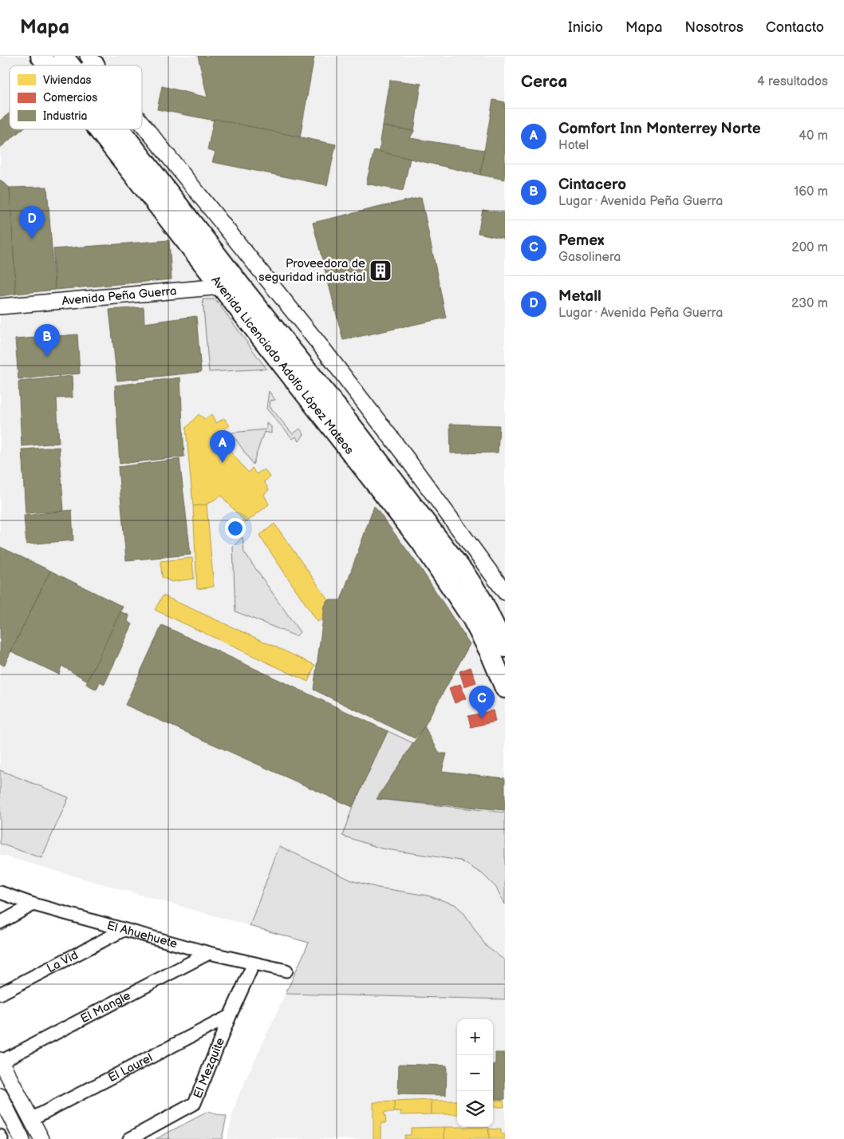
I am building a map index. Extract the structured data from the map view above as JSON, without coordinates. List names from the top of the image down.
{
  "streets": {
    "main road": ["Avenida Licenciado Adolfo López Mateos"],
    "street": [
      "Avenida Peña Guerra",
      "El Ahuehuete",
      "La Vid",
      "El Mangle",
      "El Laurel",
      "El Mezquite"
    ]
  },
  "crossings": [
    ["Avenida Peña Guerra", "Avenida Licenciado Adolfo López Mateos"],
    ["El Ahuehuete", "La Vid"],
    ["El Ahuehuete", "El Mangle"],
    ["El Ahuehuete", "El Mezquite"],
    ["El Laurel", "El Mezquite"]
  ],
  "places": {
    "building": ["Proveedora de seguridad industrial"]
  },
  "legend": ["Viviendas", "Comercios", "Industria"],
  "page": {
    "header": "Mapa",
    "nav": [
      "Inicio",
      "Mapa",
      "Nosotros",
      "Contacto"
    ],
    "heading": ["Cerca", "4 resultados"],
    "list": [
      {
        "mark": "A",
        "name": "Comfort Inn Monterrey Norte",
        "note": "Hotel",
        "value": "40 m"
      },
      {
        "mark": "B",
        "name": "Cintacero",
        "note": "Lugar · Avenida Peña Guerra",
        "value": "160 m"
      },
      {
        "mark": "C",
        "name": "Pemex",
        "note": "Gasolinera",
        "value": "200 m"
      },
      {
        "mark": "D",
        "name": "Metall",
        "note": "Lugar · Avenida Peña Guerra",
        "value": "230 m"
      }
    ],
    "pins": [
      "D",
      "B",
      "A",
      "C"
    ],
    "map_buttons": ["+", "−"]
  }
}
